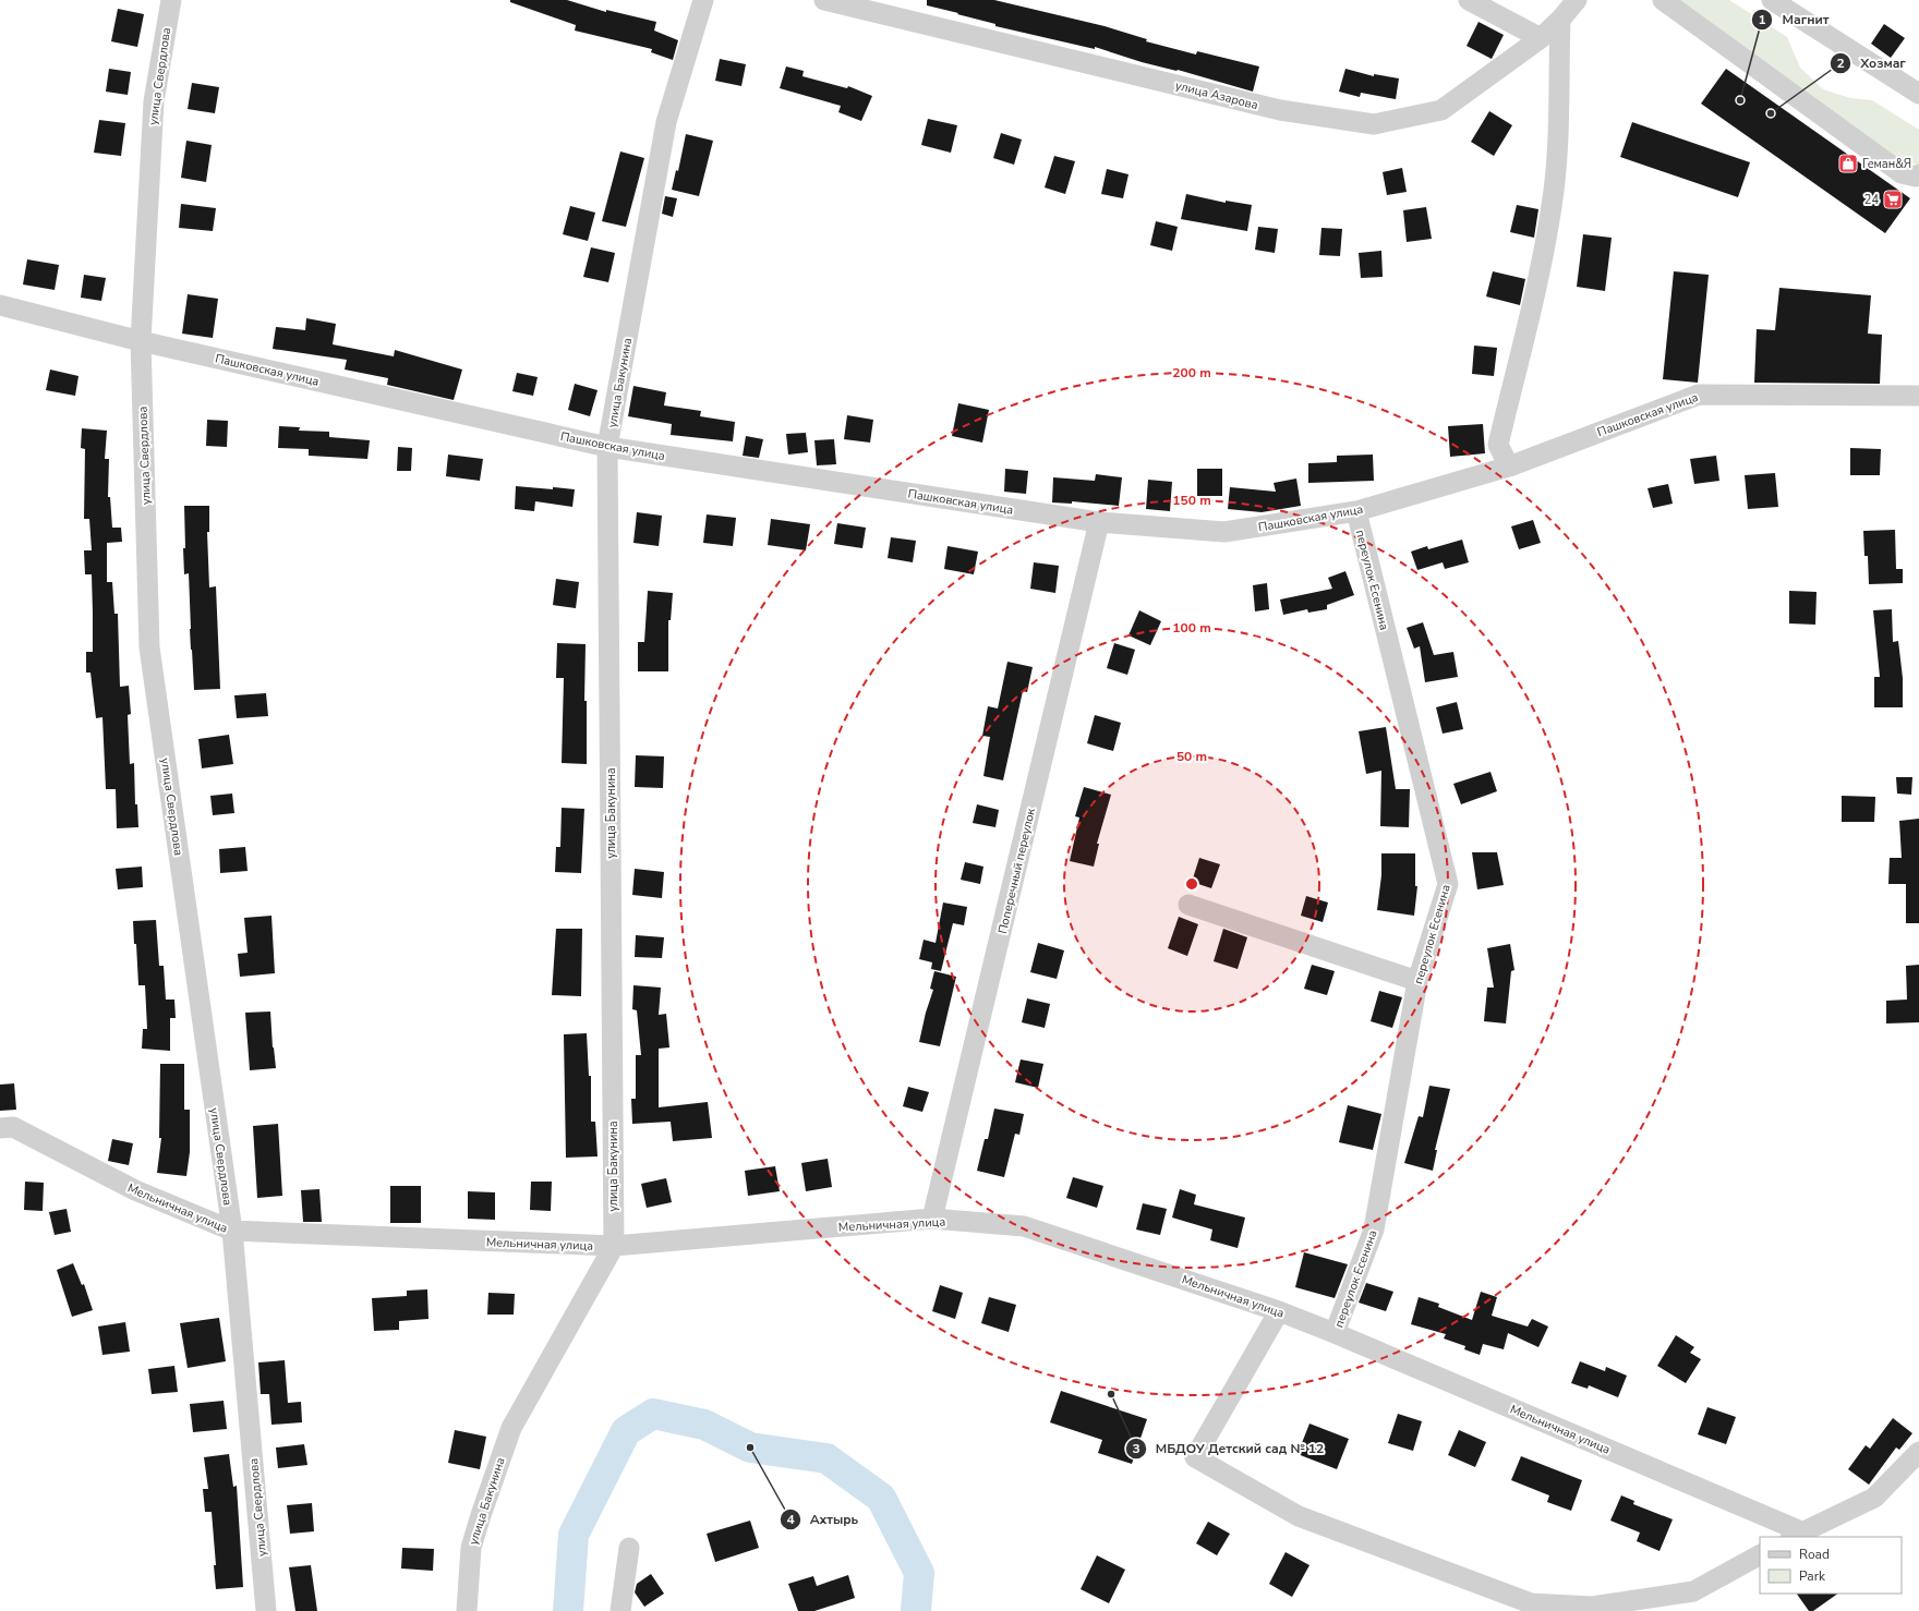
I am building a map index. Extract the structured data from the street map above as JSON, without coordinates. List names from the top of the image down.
{
  "streets": {
    "street": [
      "улица Свердлова",
      "улица Азарова",
      "Пашковская улица",
      "улица Бакунина",
      "переулок Есенина",
      "Поперечный переулок",
      "Мельничная улица"
    ]
  },
  "crossings": [
    ["улица Свердлова", "Пашковская улица"],
    ["улица Свердлова", "Мельничная улица"],
    ["Пашковская улица", "улица Бакунина"],
    ["Пашковская улица", "переулок Есенина"],
    ["Пашковская улица", "Поперечный переулок"],
    ["улица Бакунина", "Мельничная улица"],
    ["переулок Есенина", "Мельничная улица"],
    ["Поперечный переулок", "Мельничная улица"]
  ],
  "places": {
    "other": [
      "Магнит",
      "Хозмаг",
      "МБДОУ Детский сад № 12",
      "Ахтырь"
    ],
    "shop": ["Геман&Я"],
    "supermarket": ["24"]
  },
  "legend": ["Road", "Park"],
  "rings": [
    "200 m",
    "150 m",
    "100 m",
    "50 m"
  ]
}
